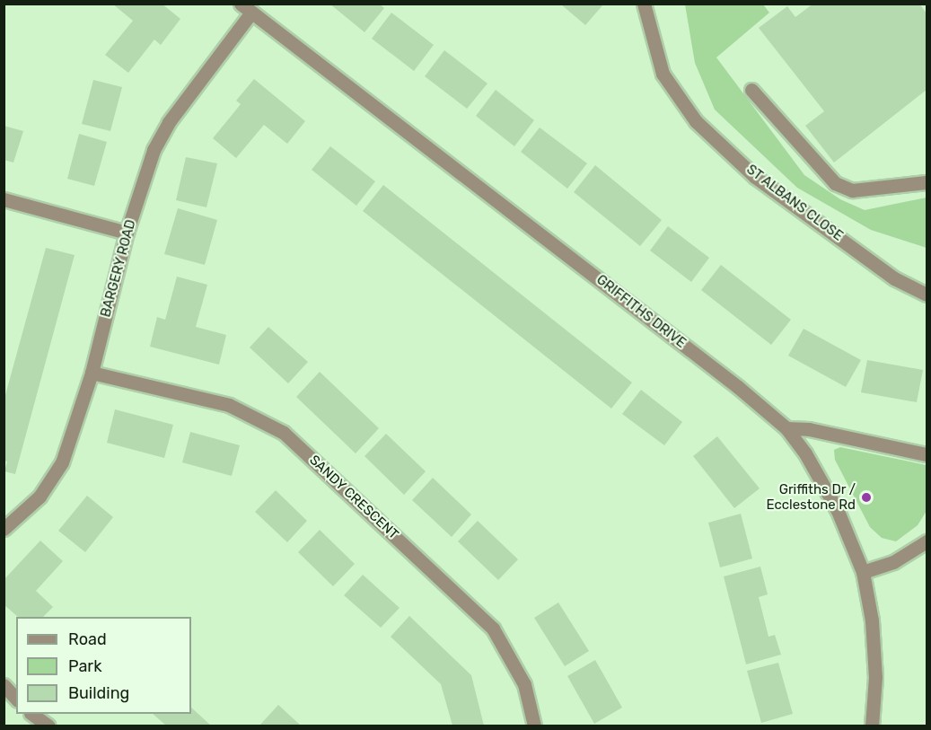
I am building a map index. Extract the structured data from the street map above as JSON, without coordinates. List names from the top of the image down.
{
  "streets": {
    "street": [
      "ST ALBANS CLOSE",
      "BARGERY ROAD",
      "GRIFFITHS DRIVE",
      "SANDY CRESCENT"
    ]
  },
  "crossings": [
    ["BARGERY ROAD", "GRIFFITHS DRIVE"],
    ["BARGERY ROAD", "SANDY CRESCENT"]
  ],
  "places": ["Griffiths Dr / Ecclestone Rd"],
  "legend": ["Road", "Park", "Building"]
}
